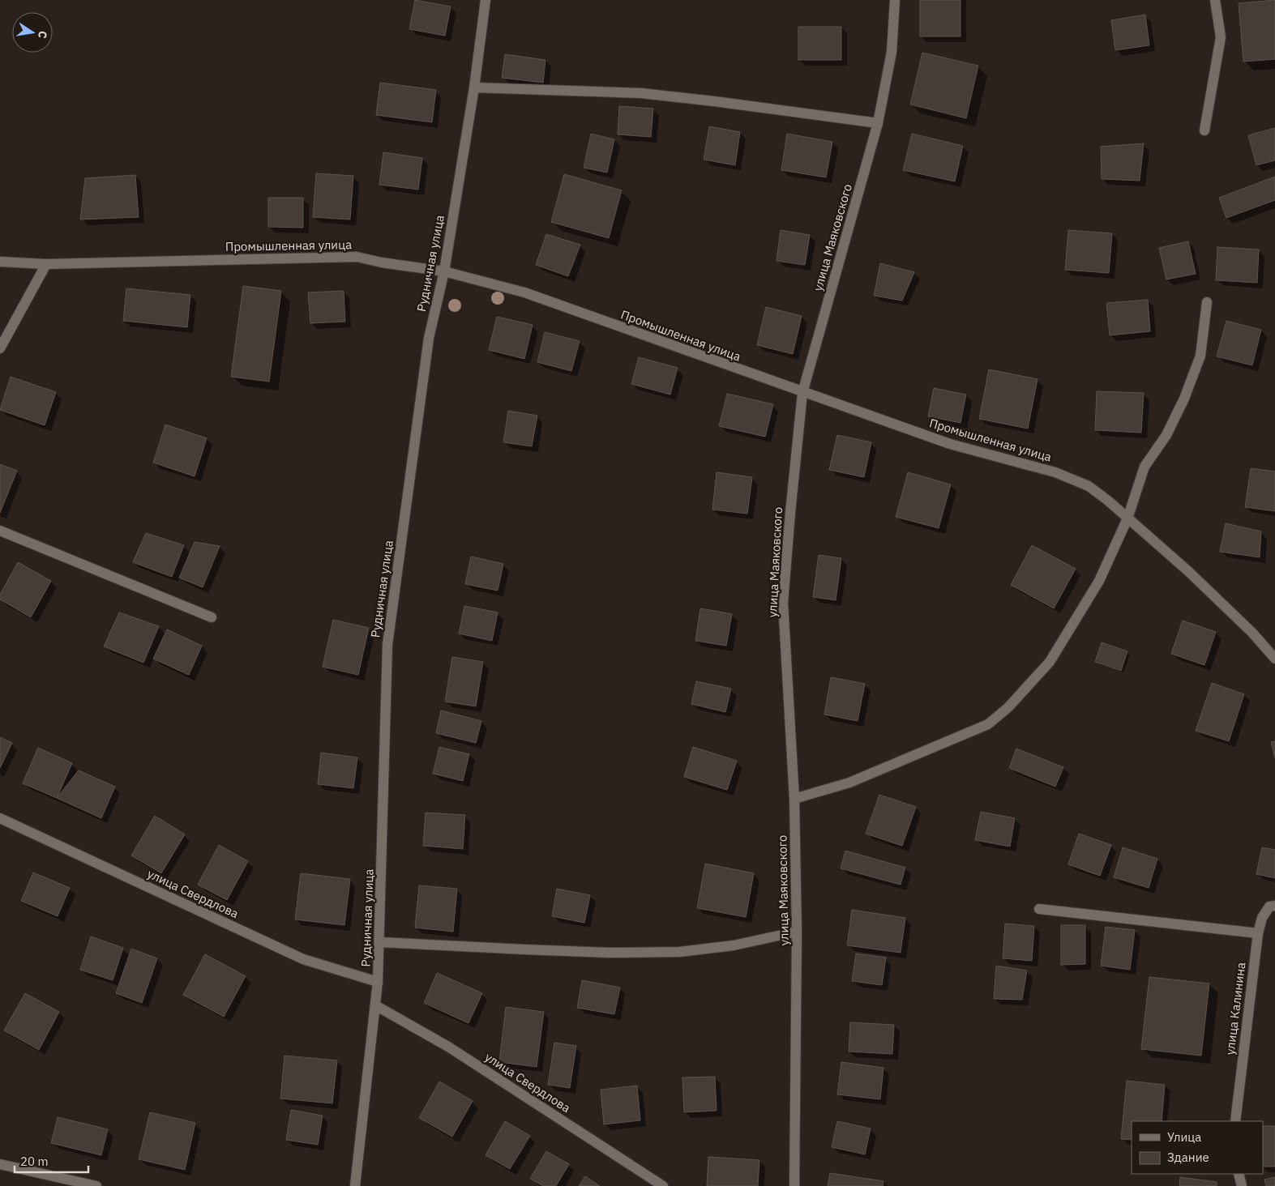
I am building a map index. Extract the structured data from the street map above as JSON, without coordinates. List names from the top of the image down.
{
  "streets": {
    "street": [
      "улица Маяковского",
      "Промышленная улица",
      "Рудничная улица",
      "улица Свердлова",
      "улица Калинина"
    ]
  },
  "crossings": [
    ["улица Маяковского", "Промышленная улица"],
    ["Промышленная улица", "Рудничная улица"],
    ["Рудничная улица", "улица Свердлова"]
  ],
  "legend": ["Улица", "Здание"],
  "scale_bar": "20 m",
  "north": "right"
}
